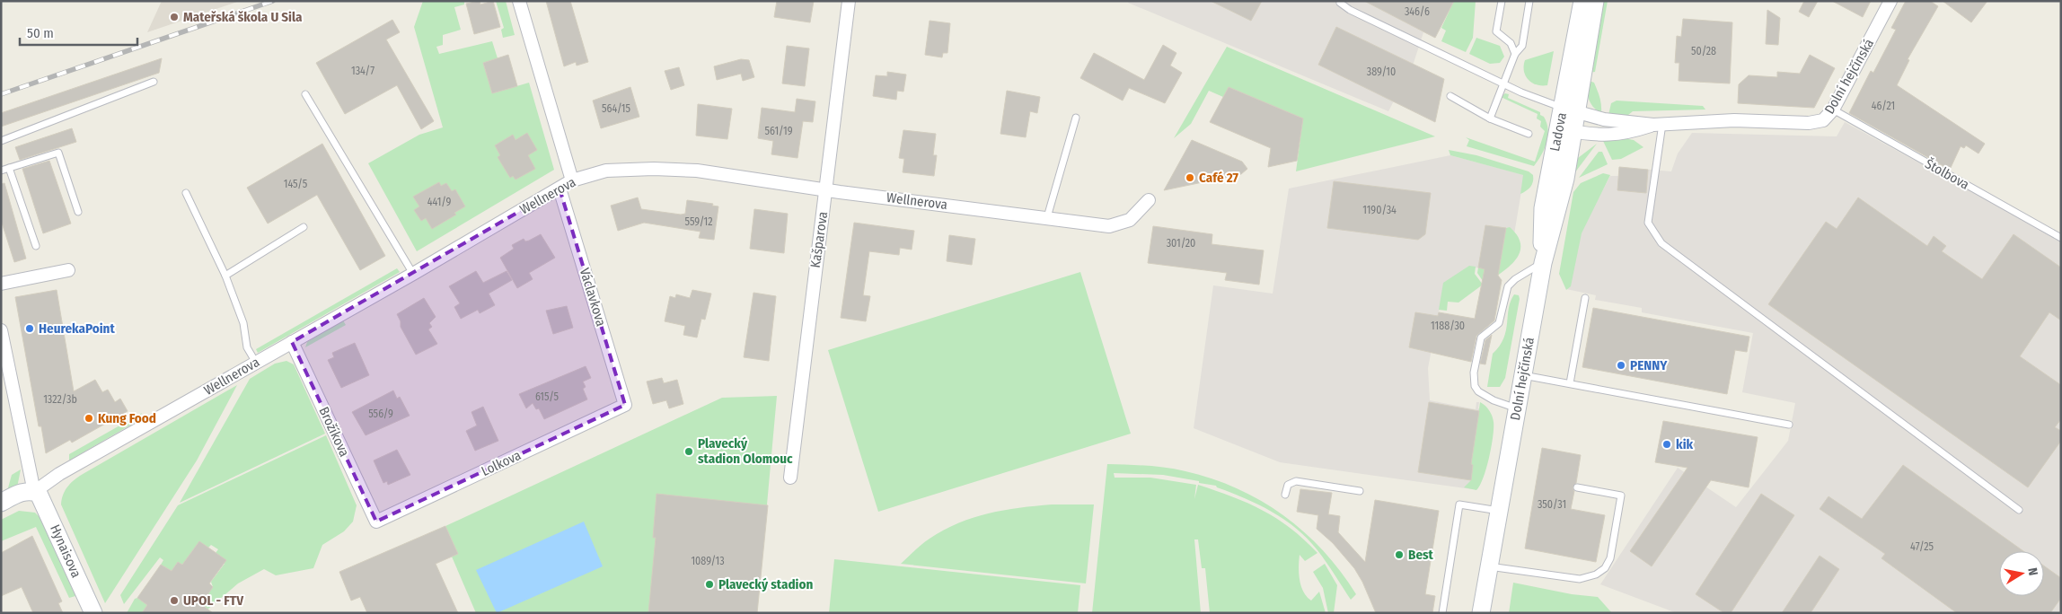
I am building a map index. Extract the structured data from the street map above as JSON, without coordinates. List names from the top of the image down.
{
  "streets": {
    "main road": [
      "Dolní hejčínská",
      "Ladova",
      "Wellnerova",
      "Hynaisova"
    ],
    "street": [
      "Kašparova",
      "Václavkova",
      "Brožíkova",
      "Lolkova"
    ],
    "lane": ["Štolbova"]
  },
  "crossings": [
    ["Dolní hejčínská", "Ladova"],
    ["Dolní hejčínská", "Štolbova"],
    ["Wellnerova", "Kašparova"],
    ["Wellnerova", "Václavkova"],
    ["Wellnerova", "Brožíkova"],
    ["Wellnerova", "Hynaisova"],
    ["Václavkova", "Lolkova"],
    ["Brožíkova", "Lolkova"]
  ],
  "places": [
    "Mateřská škola U Sila",
    "Café 27",
    "HeurekaPoint",
    "PENNY",
    "Kung Food",
    "kik",
    "Plavecký stadion Olomouc",
    "Best",
    "Plavecký stadion",
    "UPOL - FTV"
  ],
  "house_numbers": [
    "346/6",
    "50/28",
    "134/7",
    "389/10",
    "46/21",
    "564/15",
    "561/19",
    "145/5",
    "441/9",
    "1190/34",
    "559/12",
    "301/20",
    "1188/30",
    "615/5",
    "1322/3b",
    "556/9",
    "350/31",
    "47/25",
    "1089/13"
  ],
  "scale_bar": "50 m",
  "north": "right"
}
